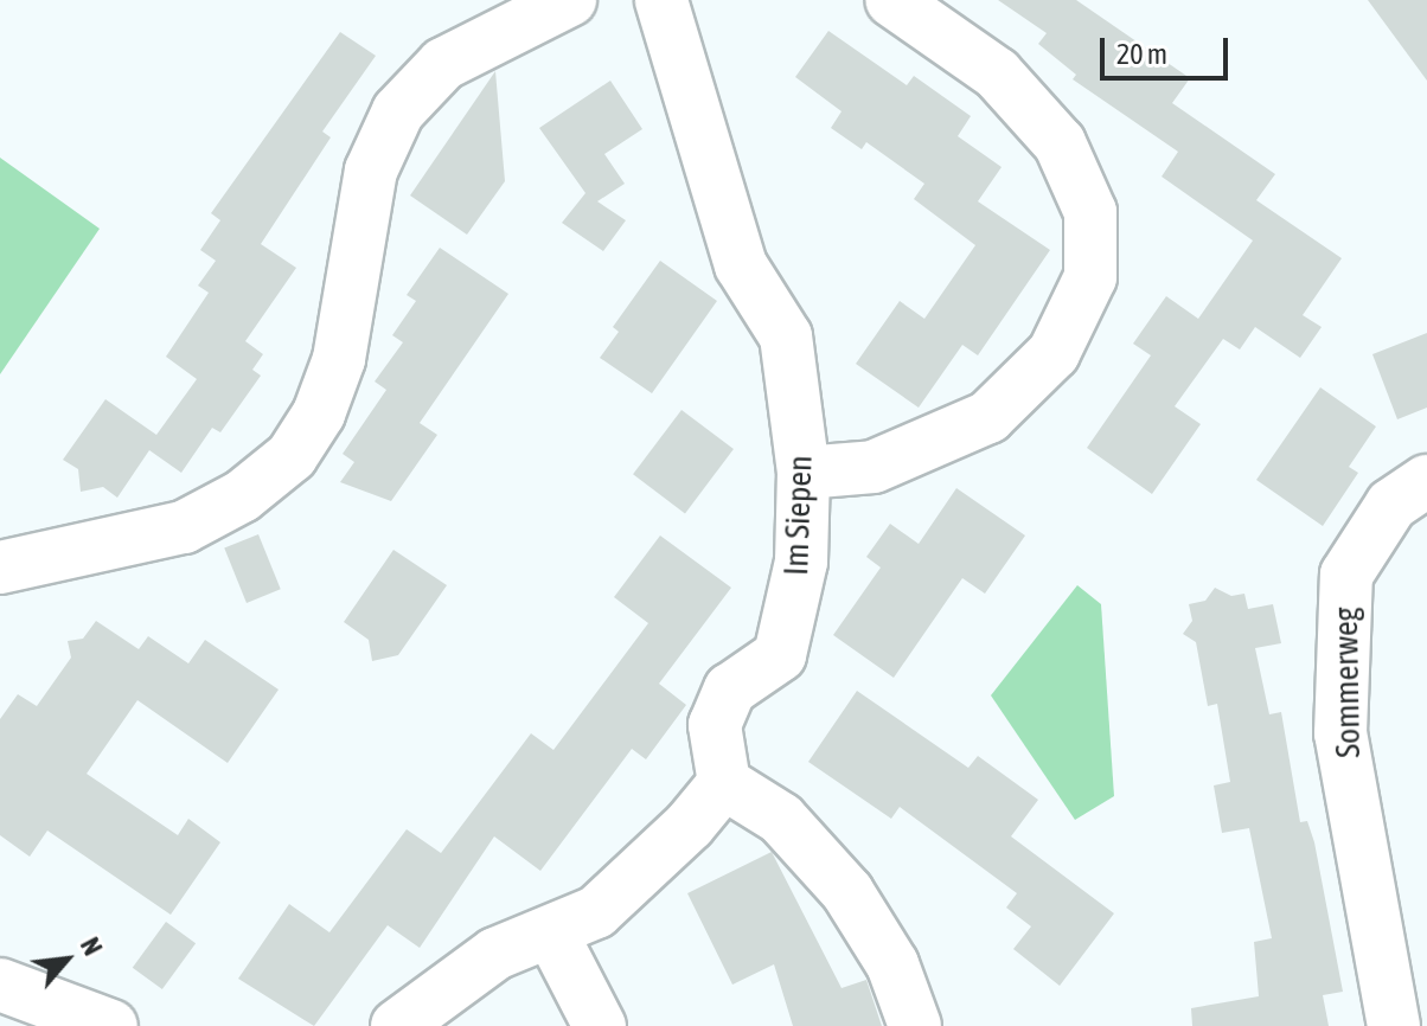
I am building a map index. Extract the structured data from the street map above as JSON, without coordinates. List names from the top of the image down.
{
  "streets": {
    "street": ["Im Siepen", "Sommerweg"]
  },
  "scale_bar": "20 m",
  "north": "top right"
}
